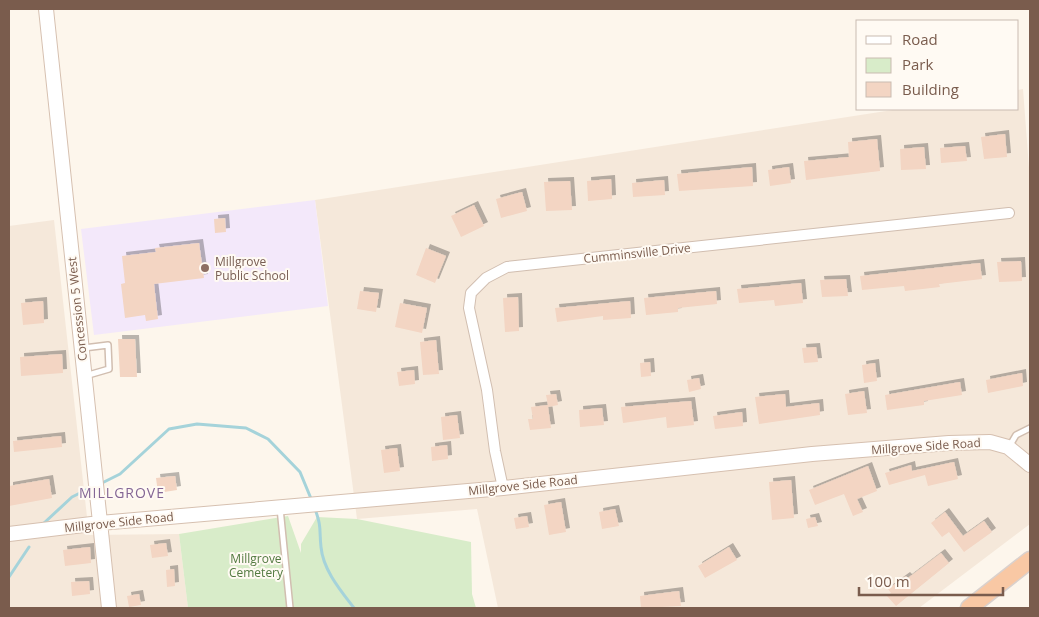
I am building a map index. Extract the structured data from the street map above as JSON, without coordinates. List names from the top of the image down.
{
  "streets": {
    "main road": ["Concession 5 West", "Millgrove Side Road"],
    "street": ["Cumminsville Drive"]
  },
  "crossings": [
    ["Cumminsville Drive", "Millgrove Side Road"],
    ["Concession 5 West", "Millgrove Side Road"]
  ],
  "districts": ["MILLGROVE"],
  "parks": ["Millgrove Cemetery"],
  "places": ["Millgrove Public School"],
  "legend": ["Road", "Park", "Building"],
  "scale_bar": "100 m"
}
